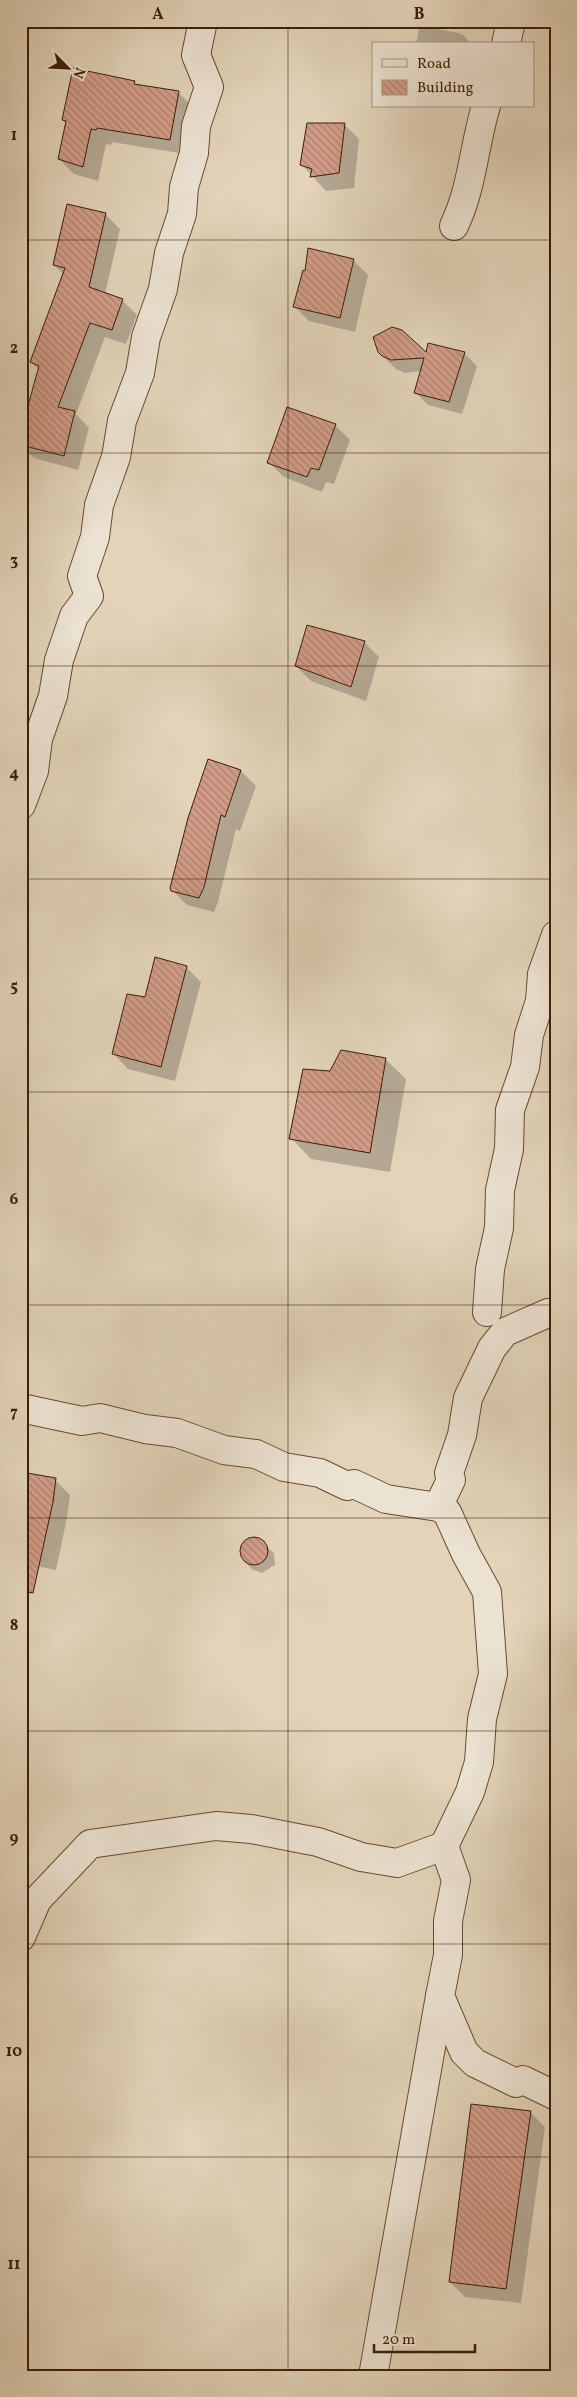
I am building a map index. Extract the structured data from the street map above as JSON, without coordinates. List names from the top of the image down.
{
  "legend": ["Road", "Building"],
  "scale_bar": "20 m",
  "north": "bottom right",
  "grid": {
    "columns": ["A", "B"],
    "rows": [
      "1",
      "2",
      "3",
      "4",
      "5",
      "6",
      "7",
      "8",
      "9",
      "10",
      "11"
    ]
  }
}
